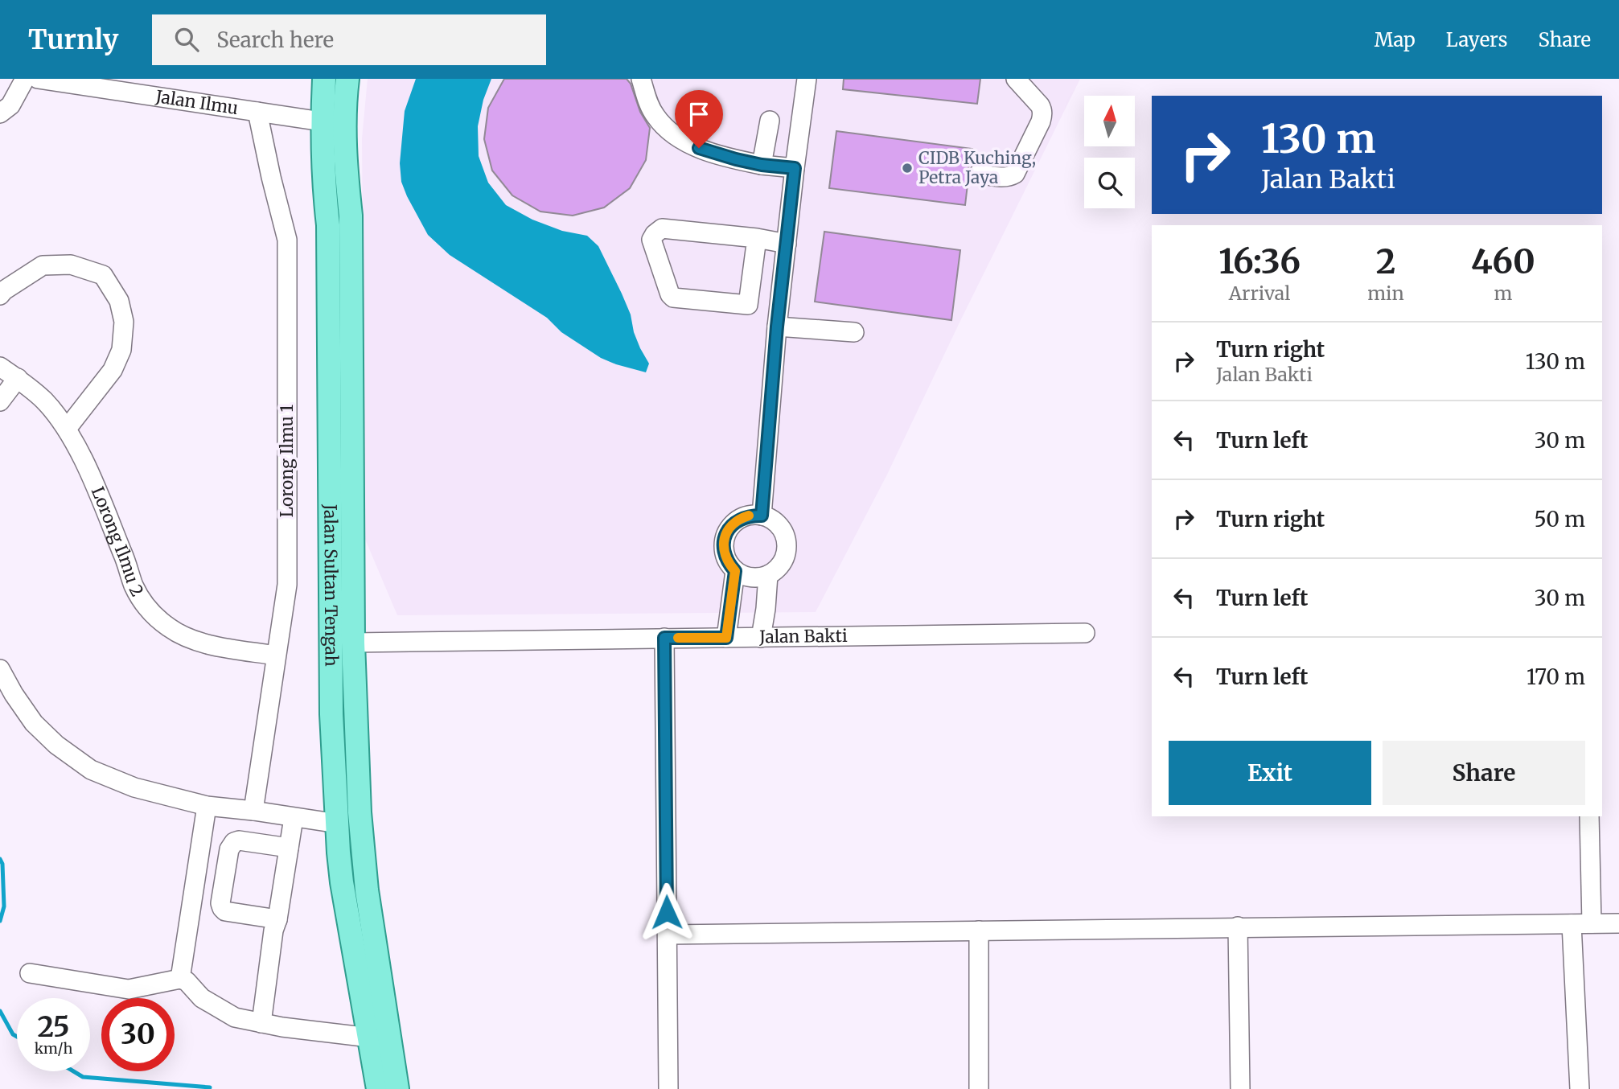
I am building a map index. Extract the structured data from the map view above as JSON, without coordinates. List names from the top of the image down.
{
  "streets": {
    "main road": ["Jalan Sultan Tengah"],
    "street": [
      "Jalan Ilmu",
      "Lorong Ilmu 1",
      "Lorong Ilmu 2",
      "Jalan Bakti"
    ]
  },
  "crossings": [
    ["Jalan Ilmu", "Lorong Ilmu 1"],
    ["Jalan Ilmu", "Jalan Sultan Tengah"],
    ["Lorong Ilmu 1", "Lorong Ilmu 2"],
    ["Jalan Sultan Tengah", "Jalan Bakti"]
  ],
  "places": ["CIDB Kuching, Petra Jaya"],
  "north": "top",
  "page": {
    "header": "Turnly",
    "search": "Search here",
    "nav": ["Map", "Layers", "Share"],
    "turn": ["130 m", "Jalan Bakti"],
    "eta": [
      "16:36",
      "Arrival",
      "2",
      "min",
      "460",
      "m"
    ],
    "list": [
      {
        "name": "Turn right",
        "note": "Jalan Bakti",
        "value": "130 m"
      },
      {
        "name": "Turn left",
        "value": "30 m"
      },
      {
        "name": "Turn right",
        "value": "50 m"
      },
      {
        "name": "Turn left",
        "value": "30 m"
      },
      {
        "name": "Turn left",
        "value": "170 m"
      }
    ],
    "buttons": ["Exit", "Share"],
    "speed": "25 km/h",
    "limit": "30"
  }
}
